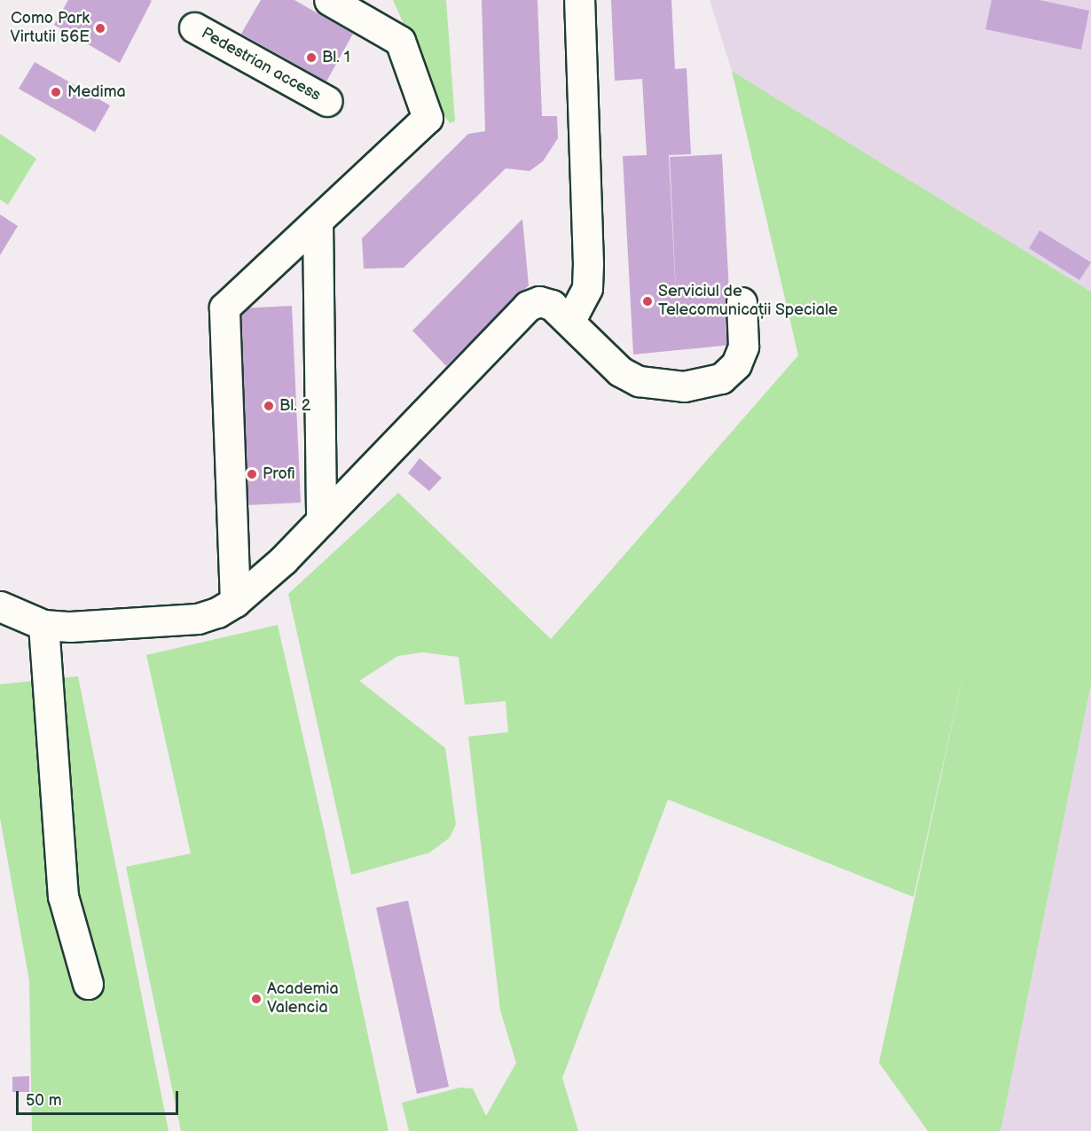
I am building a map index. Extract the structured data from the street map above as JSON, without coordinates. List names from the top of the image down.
{
  "streets": {
    "street": ["Pedestrian access"]
  },
  "places": [
    "Como Park Virtutii 56E",
    "Bl. 1",
    "Medima",
    "Serviciul de Telecomunicații Speciale",
    "Bl. 2",
    "Profi",
    "Academia Valencia"
  ],
  "scale_bar": "50 m"
}
